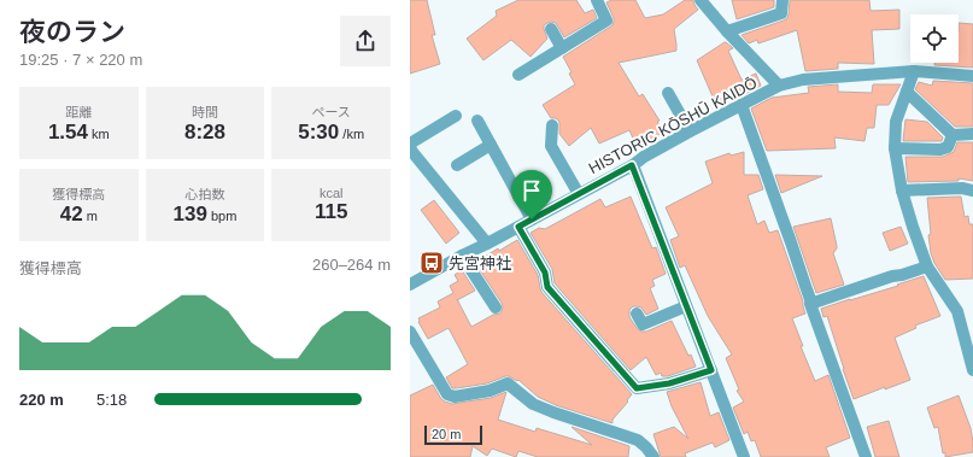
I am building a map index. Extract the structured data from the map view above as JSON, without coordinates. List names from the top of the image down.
{
  "streets": {
    "street": ["HISTORIC KŌSHŪ KAIDŌ"]
  },
  "places": {
    "bus stop": ["先宮神社"]
  },
  "scale_bar": "20 m",
  "page": {
    "heading": ["夜のラン", "19:25 · 7 × 220 m"],
    "stats": [
      ["距離", "1.54 km"],
      ["時間", "8:28"],
      ["ペース", "5:30 /km"],
      ["獲得標高", "42 m"],
      ["心拍数", "139 bpm"],
      ["kcal", "115"]
    ],
    "chart": ["獲得標高", "260–264 m"],
    "list": [
      {
        "name": "220 m",
        "note": "5:18"
      }
    ],
    "scale": "20 m"
  }
}
